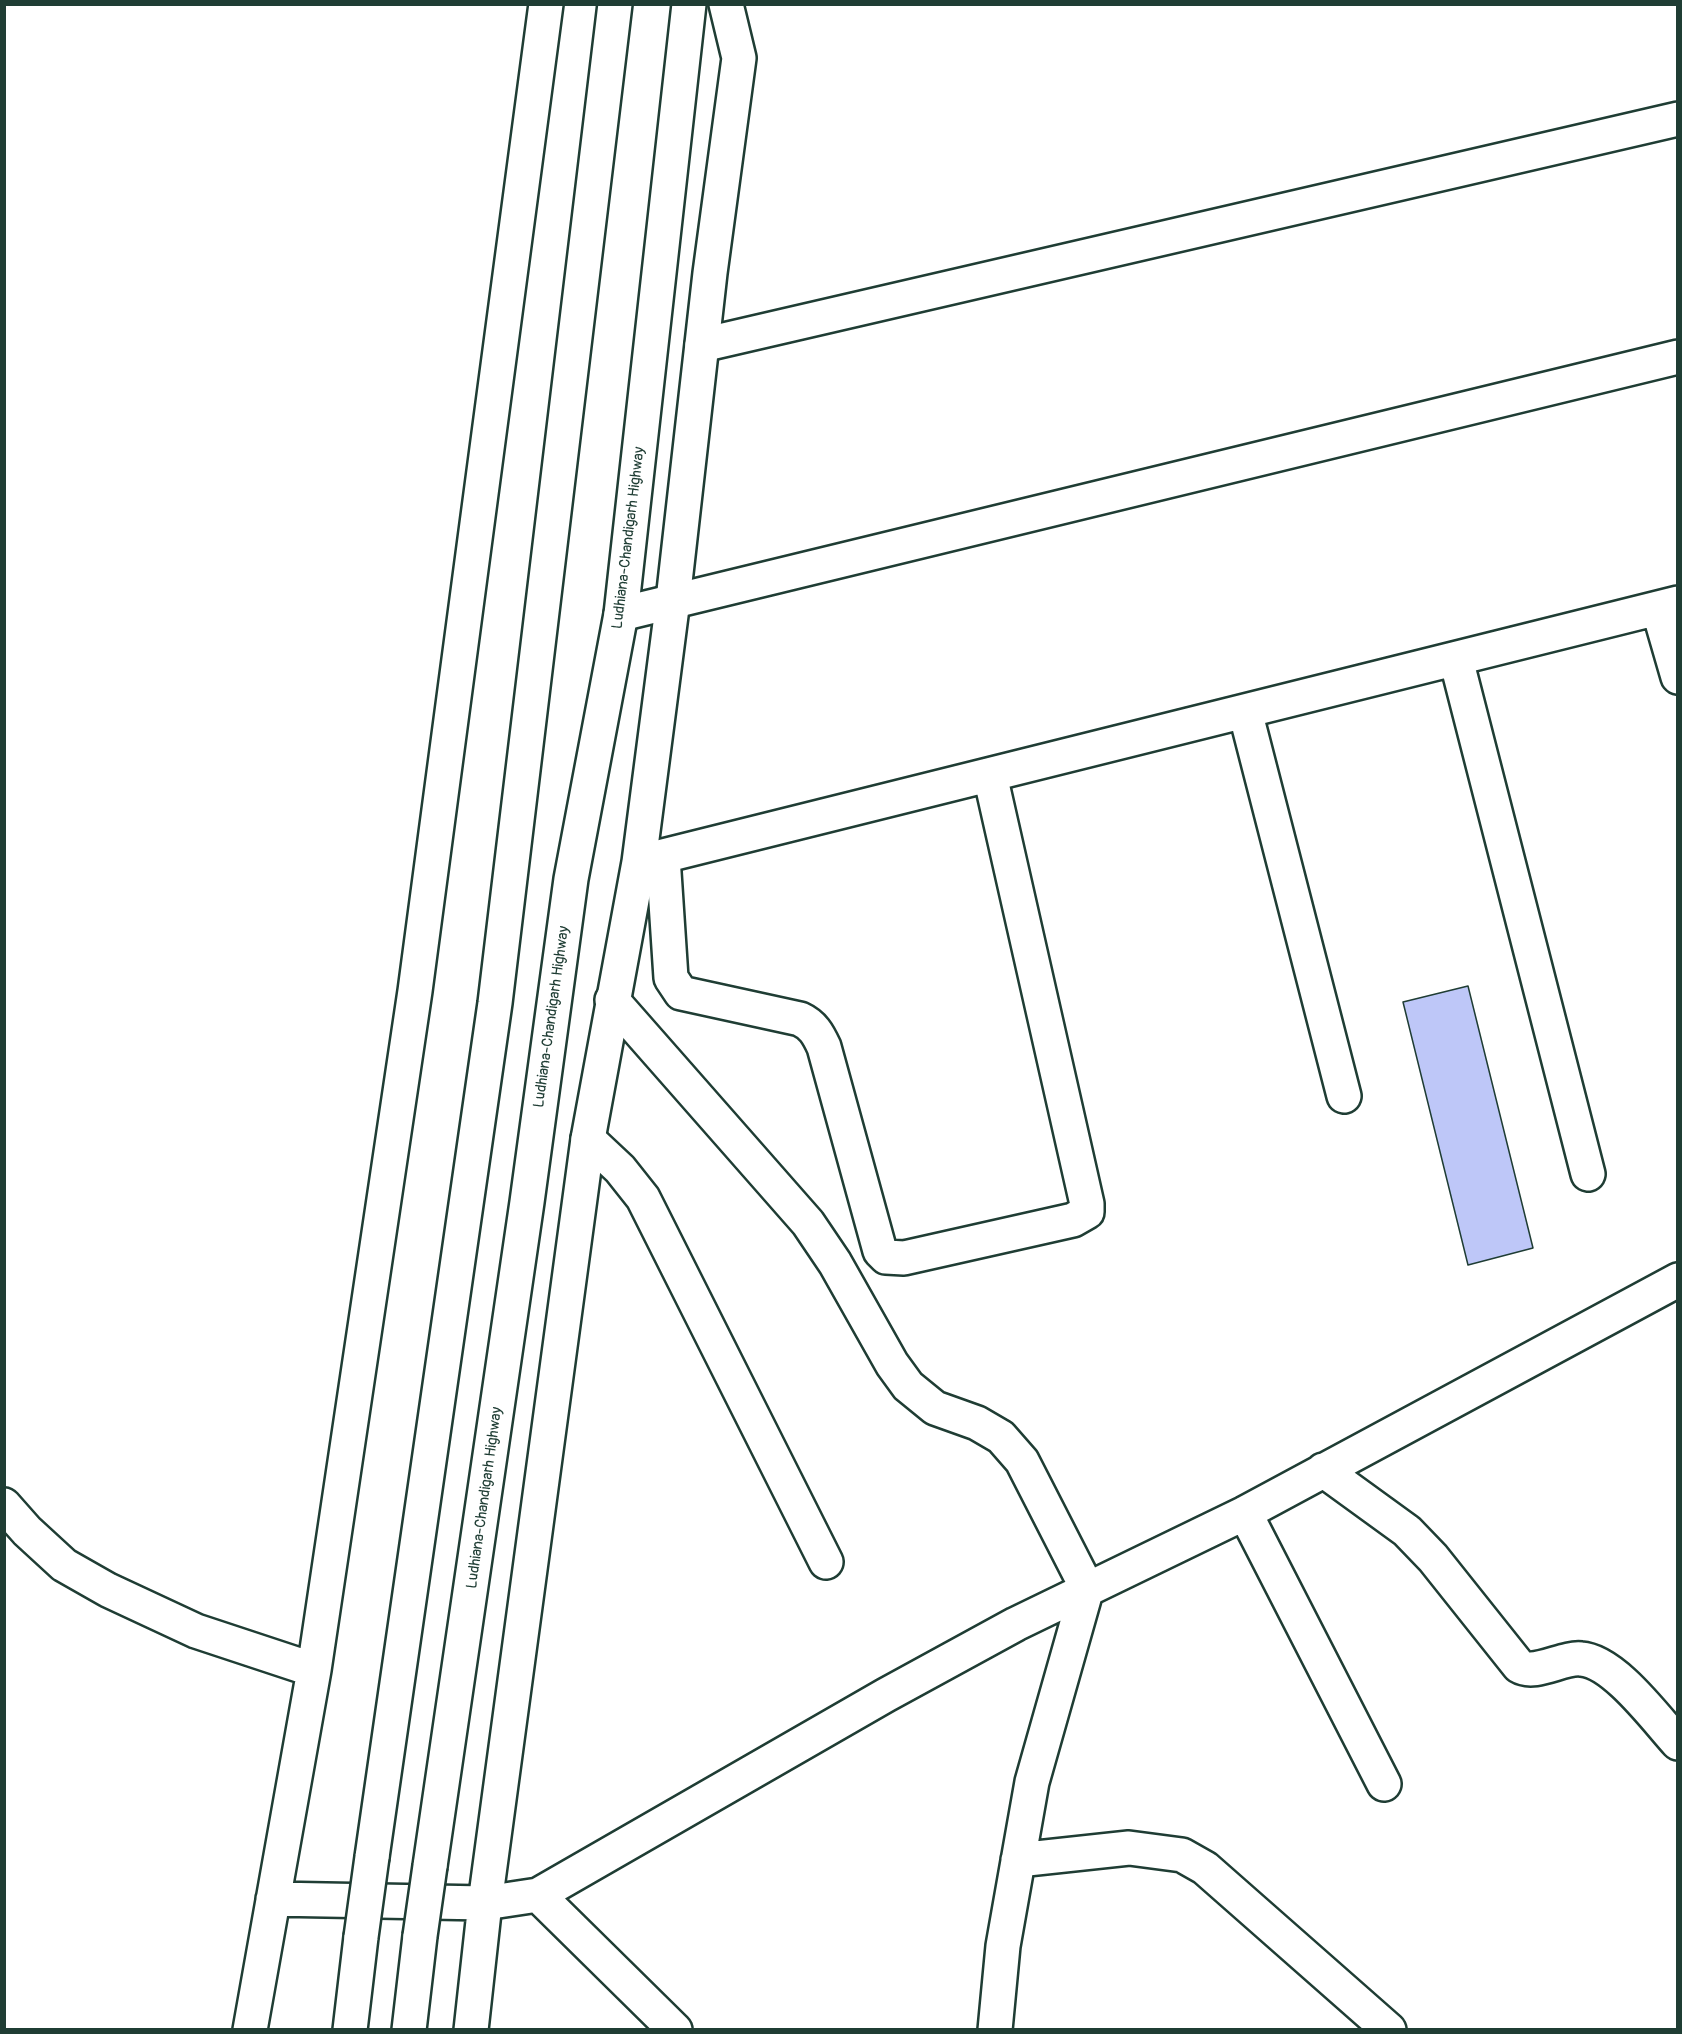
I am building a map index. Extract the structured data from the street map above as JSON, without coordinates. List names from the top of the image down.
{
  "streets": {
    "main road": ["Ludhiana-Chandigarh Highway"]
  }
}
